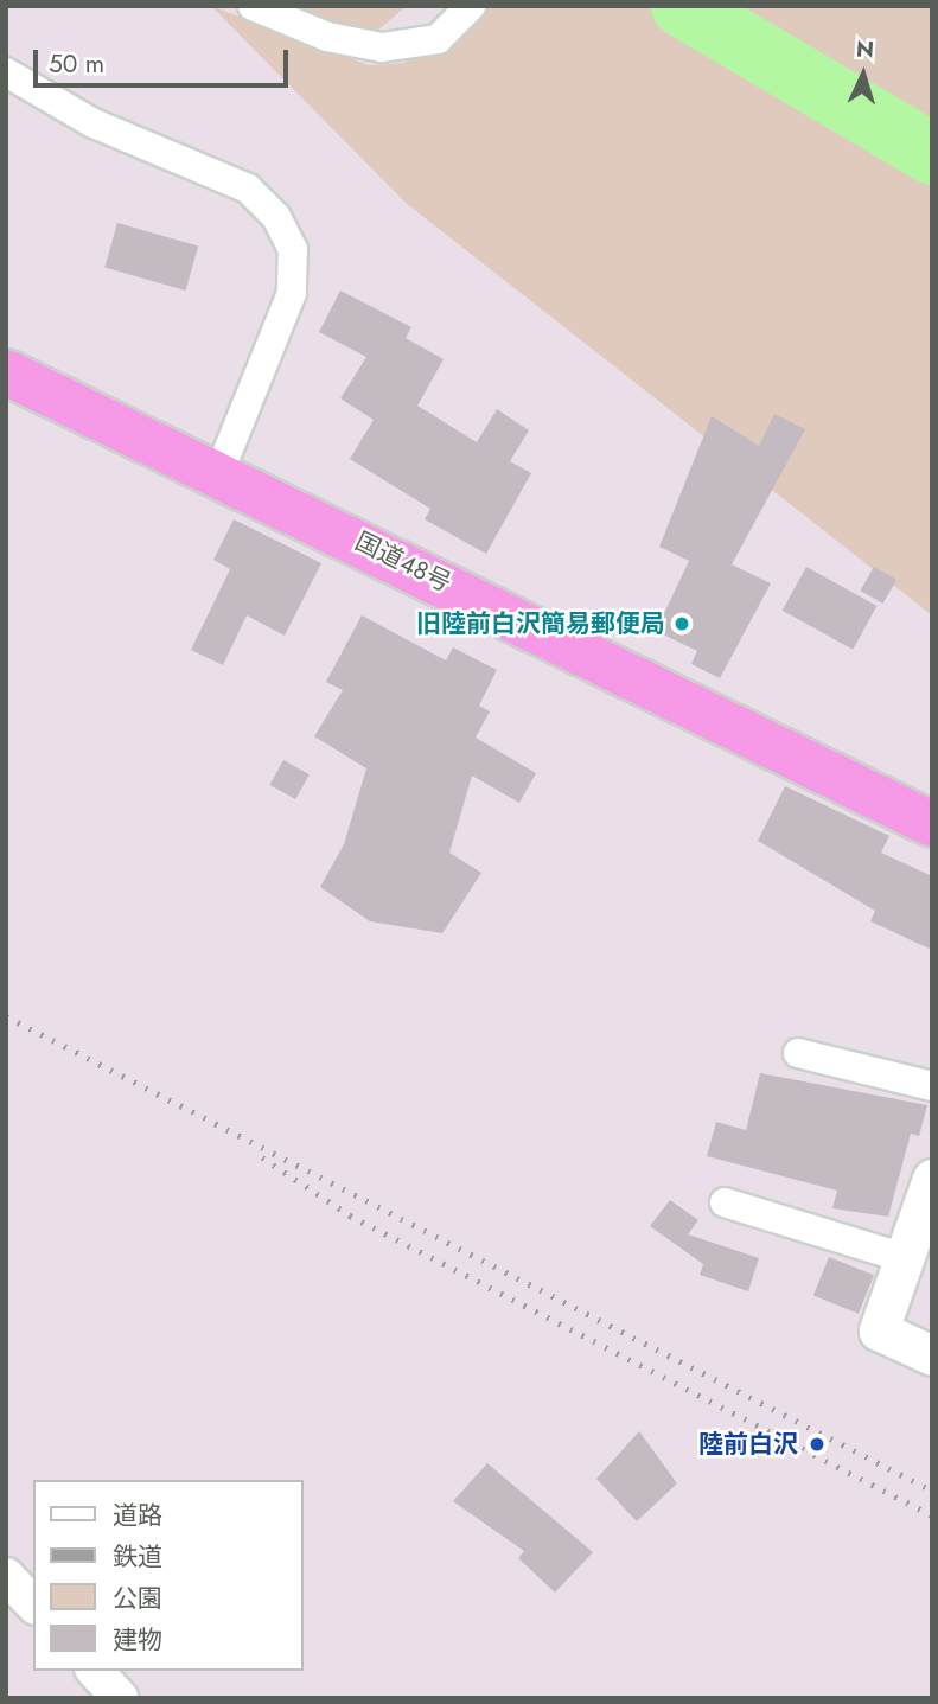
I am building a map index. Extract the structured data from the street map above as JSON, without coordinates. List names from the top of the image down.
{
  "streets": {
    "highway": ["国道48号"]
  },
  "places": ["旧陸前白沢簡易郵便局", "陸前白沢"],
  "legend": [
    "道路",
    "鉄道",
    "公園",
    "建物"
  ],
  "scale_bar": "50 m",
  "north": "top"
}
